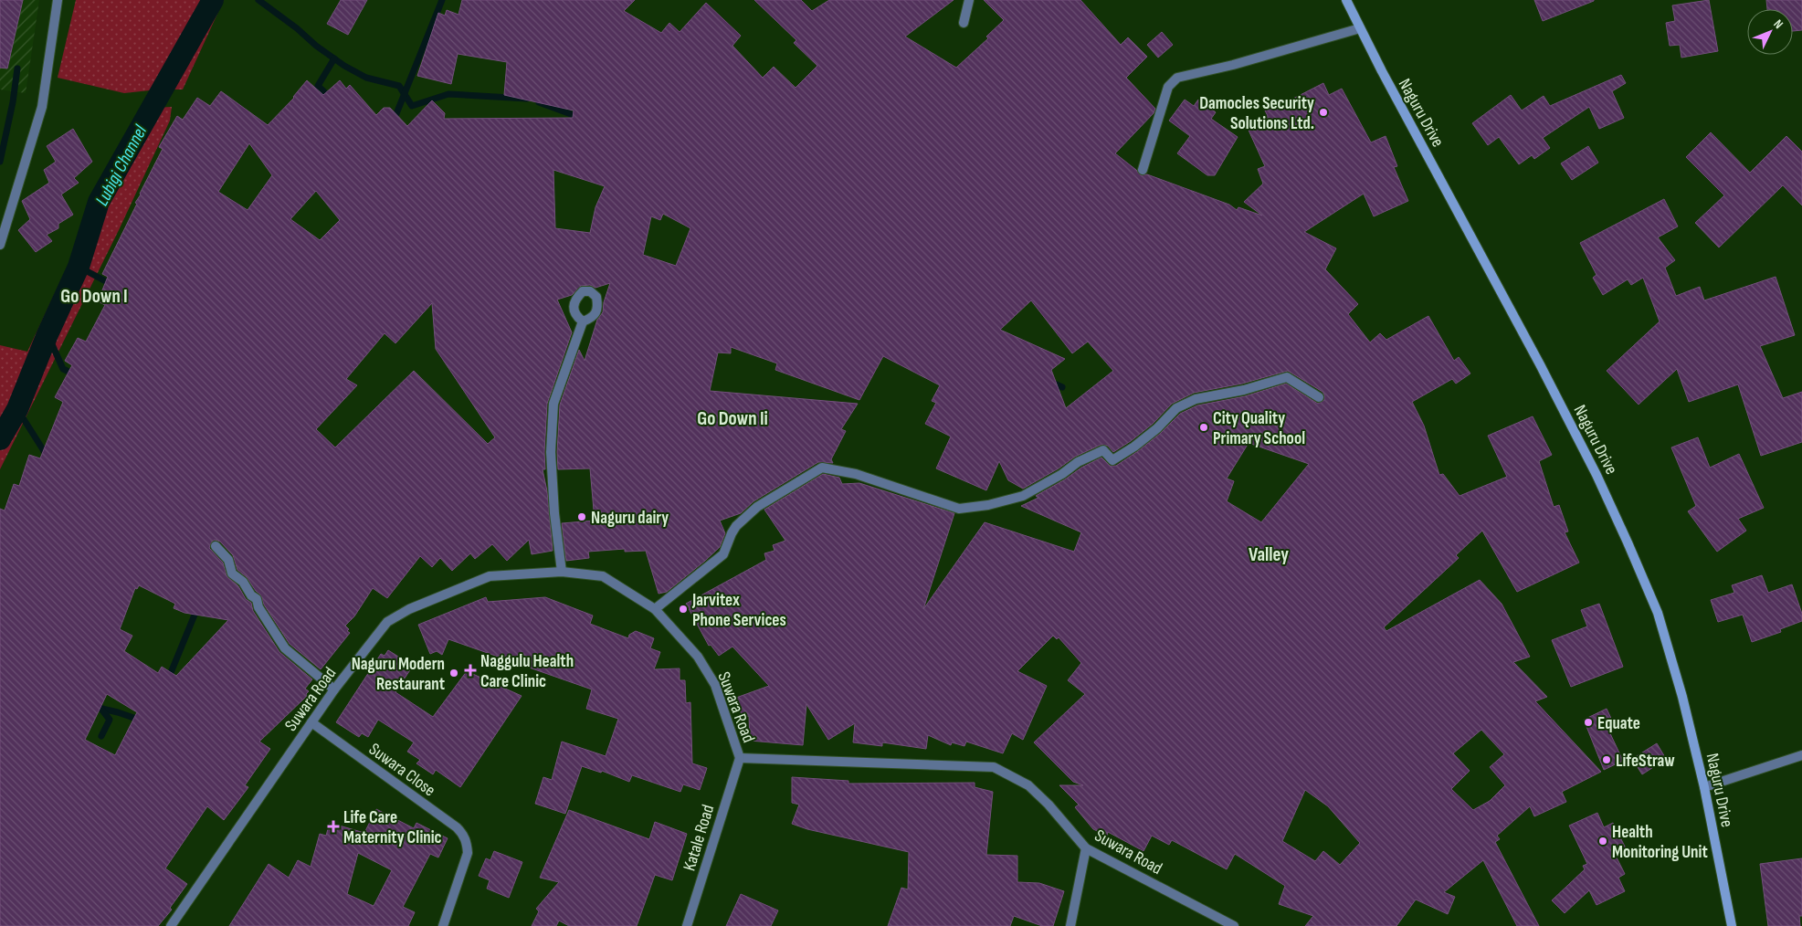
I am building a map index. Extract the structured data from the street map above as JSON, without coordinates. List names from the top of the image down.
{
  "streets": {
    "street": [
      "Naguru Drive",
      "Suwara Road",
      "Suwara Close",
      "Katale Road"
    ]
  },
  "crossings": [
    ["Suwara Road", "Suwara Close"],
    ["Suwara Road", "Katale Road"]
  ],
  "districts": ["Go Down I", "Go Down Ii", "Valley"],
  "water": ["Lubigi Channel"],
  "places": {
    "other": [
      "Damocles Security Solutions Ltd.",
      "City Quality Primary School",
      "Naguru dairy",
      "Jarvitex Phone Services",
      "Naguru Modern Restaurant",
      "Equate",
      "LifeStraw",
      "Health Monitoring Unit"
    ],
    "health": ["Naggulu Health Care Clinic", "Life Care Maternity Clinic"]
  },
  "north": "top right"
}
